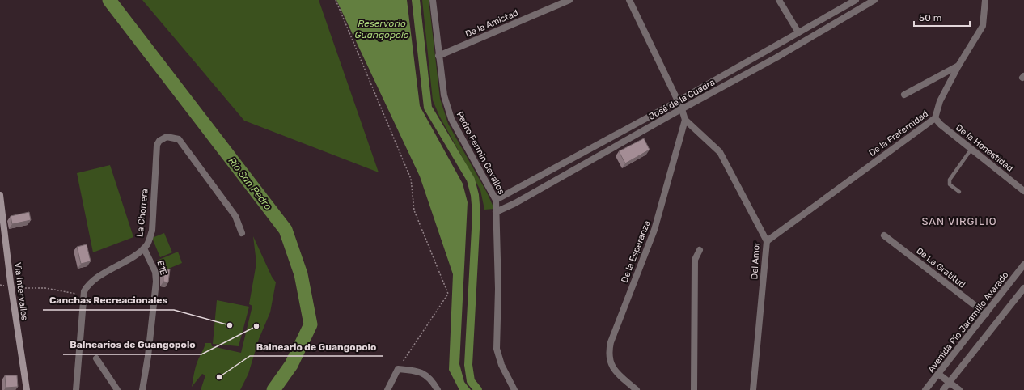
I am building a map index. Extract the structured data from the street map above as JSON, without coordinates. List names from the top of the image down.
{
  "streets": {
    "main road": ["Vìa Intervalles"],
    "street": [
      "De la Amistad",
      "José de la Cuadra",
      "De la Fraternidad",
      "De la Honestidad",
      "Pedro Fermin Cevallos",
      "La Chorrera",
      "De la Esperanza",
      "Del Amor",
      "E1E",
      "De La Gratitud",
      "Avenida Pío Jaramillo Avarado"
    ]
  },
  "crossings": [
    ["De la Amistad", "Pedro Fermin Cevallos"],
    ["José de la Cuadra", "Pedro Fermin Cevallos"],
    ["De la Fraternidad", "De la Honestidad"],
    ["De la Fraternidad", "Del Amor"],
    ["La Chorrera", "E1E"],
    ["De la Esperanza", "Del Amor"],
    ["De La Gratitud", "Avenida Pío Jaramillo Avarado"]
  ],
  "districts": ["SAN VIRGILIO"],
  "water": ["Reservorio Guangopolo", "Río San Pedro"],
  "places": ["Canchas Recreacionales", "Balnearios de Guangopolo", "Balneario de Guangopolo"],
  "scale_bar": "50 m"
}
